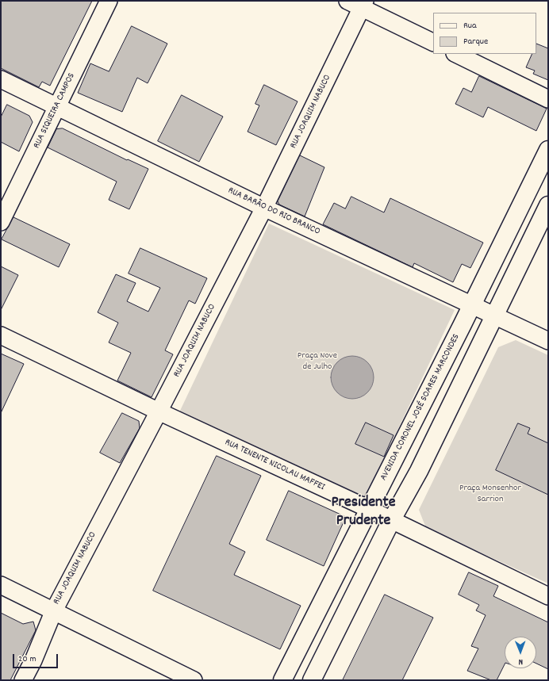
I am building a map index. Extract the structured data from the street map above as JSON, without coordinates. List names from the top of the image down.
{
  "streets": {
    "main road": ["AVENIDA CORONEL JOSÉ SOARES MARCONDES"],
    "street": [
      "RUA SIQUEIRA CAMPOS",
      "RUA JOAQUIM NABUCO",
      "RUA BARÃO DO RIO BRANCO",
      "RUA TENENTE NICOLAU MAFFEI"
    ]
  },
  "crossings": [
    ["RUA SIQUEIRA CAMPOS", "RUA BARÃO DO RIO BRANCO"],
    ["RUA JOAQUIM NABUCO", "RUA BARÃO DO RIO BRANCO"],
    ["RUA JOAQUIM NABUCO", "RUA TENENTE NICOLAU MAFFEI"],
    ["RUA BARÃO DO RIO BRANCO", "AVENIDA CORONEL JOSÉ SOARES MARCONDES"],
    ["AVENIDA CORONEL JOSÉ SOARES MARCONDES", "RUA TENENTE NICOLAU MAFFEI"]
  ],
  "districts": ["Presidente Prudente"],
  "parks": ["Praça Nove de Julho", "Praça Monsenhor Sarrion"],
  "legend": ["Rua", "Parque"],
  "scale_bar": "20 m",
  "north": "bottom"
}
